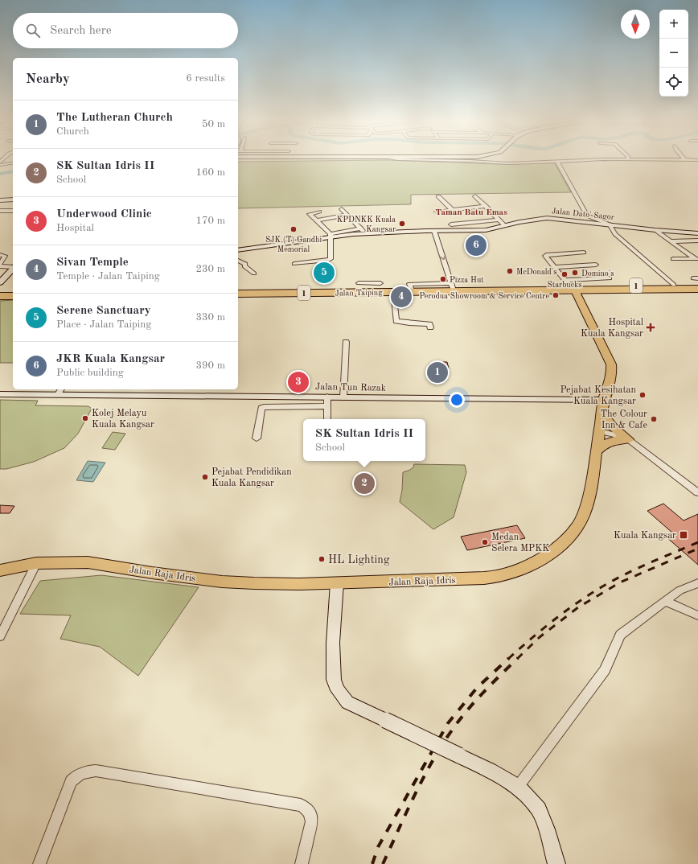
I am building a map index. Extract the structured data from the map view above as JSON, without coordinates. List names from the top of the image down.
{
  "streets": {
    "highway": ["1", "Jalan Taiping"],
    "main road": ["Jalan Dato' Sagor", "Jalan Tun Razak", "Jalan Raja Idris"]
  },
  "crossings": [
    ["Jalan Taiping", "Jalan Raja Idris"],
    ["Jalan Tun Razak", "Jalan Raja Idris"]
  ],
  "districts": ["Taman Batu Emas"],
  "places": {
    "other": [
      "KPDNKK Kuala Kangsar",
      "SJK (T) Gandhi Memorial",
      "McDonald's",
      "Domino's",
      "Starbucks",
      "Pizza Hut",
      "Perodua Showroom & Service Centre",
      "Pejabat Kesihatan Kuala Kangsar",
      "Kolej Melayu Kuala Kangsar",
      "The Colour Inn & Cafe",
      "Pejabat Pendidikan Kuala Kangsar",
      "Medan Selera MPKK",
      "HL Lighting"
    ],
    "health": ["Hospital Kuala Kangsar"],
    "transit": ["Kuala Kangsar"]
  },
  "north": "bottom",
  "page": {
    "map_buttons": ["+", "−"],
    "search": "Search here",
    "heading": ["Nearby", "6 results"],
    "list": [
      {
        "mark": "1",
        "name": "The Lutheran Church",
        "note": "Church",
        "value": "50 m"
      },
      {
        "mark": "2",
        "name": "SK Sultan Idris II",
        "note": "School",
        "value": "160 m"
      },
      {
        "mark": "3",
        "name": "Underwood Clinic",
        "note": "Hospital",
        "value": "170 m"
      },
      {
        "mark": "4",
        "name": "Sivan Temple",
        "note": "Temple · Jalan Taiping",
        "value": "230 m"
      },
      {
        "mark": "5",
        "name": "Serene Sanctuary",
        "note": "Place · Jalan Taiping",
        "value": "330 m"
      },
      {
        "mark": "6",
        "name": "JKR Kuala Kangsar",
        "note": "Public building",
        "value": "390 m"
      }
    ],
    "pins": [
      "6",
      "5",
      "4",
      "1",
      "3",
      "2"
    ],
    "popup": ["SK Sultan Idris II", "School"]
  }
}
